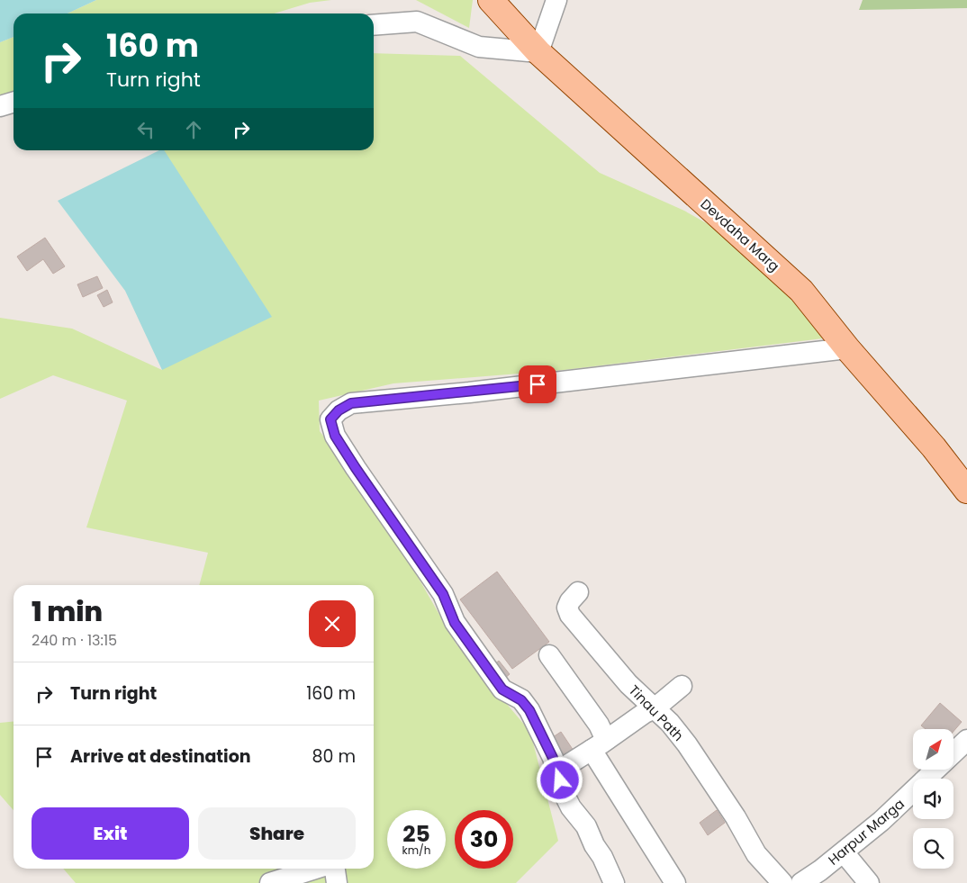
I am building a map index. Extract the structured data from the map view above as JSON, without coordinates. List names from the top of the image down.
{
  "streets": {
    "main road": ["Devdaha Marg"],
    "street": ["Tinau Path", "Harpur Marga"]
  },
  "north": "top right",
  "page": {
    "turn": ["160 m", "Turn right"],
    "heading": ["1 min", "240 m · 13:15"],
    "list": [
      {
        "name": "Turn right",
        "value": "160 m"
      },
      {
        "name": "Arrive at destination",
        "value": "80 m"
      }
    ],
    "buttons": ["Exit", "Share"],
    "speed": "25 km/h",
    "limit": "30"
  }
}
